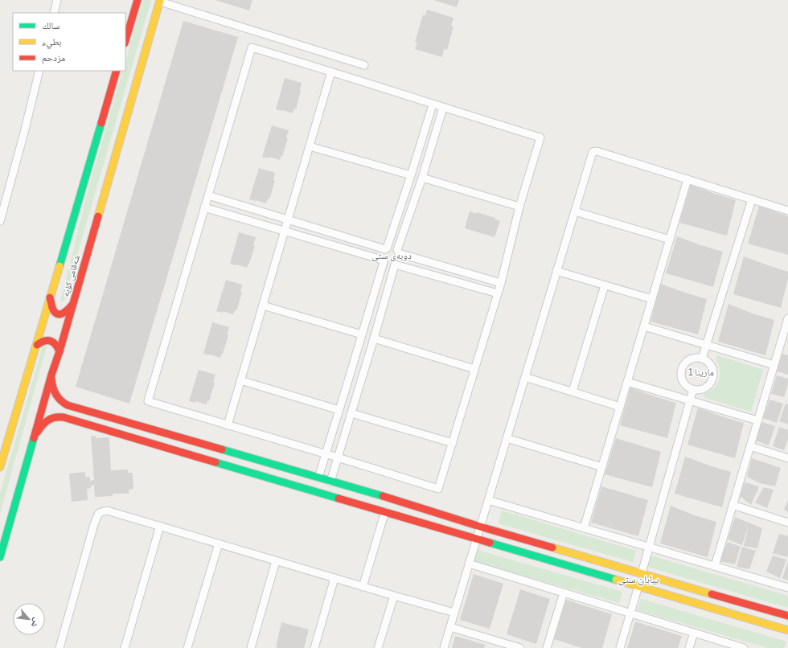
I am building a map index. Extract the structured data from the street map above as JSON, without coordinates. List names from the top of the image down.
{
  "streets": {
    "main road": ["شەقامی کۆیە"]
  },
  "districts": ["دوبه‌ی ستی", "مارینا 1", "بیابان ستی"],
  "legend": ["سالك", "بطيء", "مزدحم"],
  "north": "bottom right"
}
